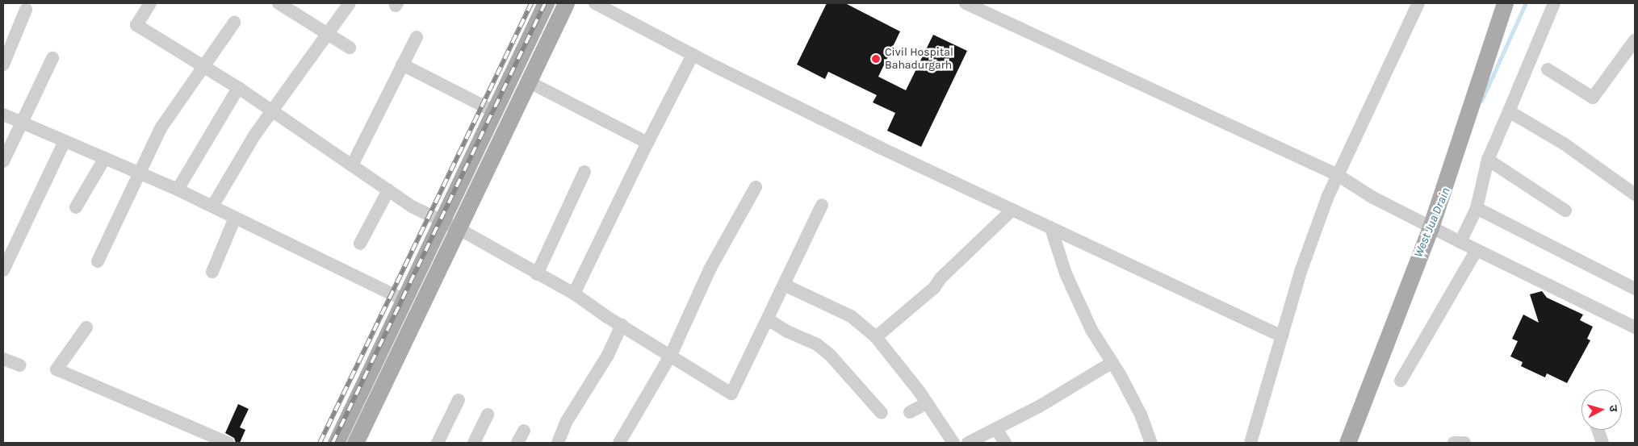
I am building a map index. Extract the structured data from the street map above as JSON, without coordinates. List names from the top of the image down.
{
  "water": ["West Jua Drain"],
  "places": ["Civil Hospital Bahadurgarh"],
  "north": "right"
}
